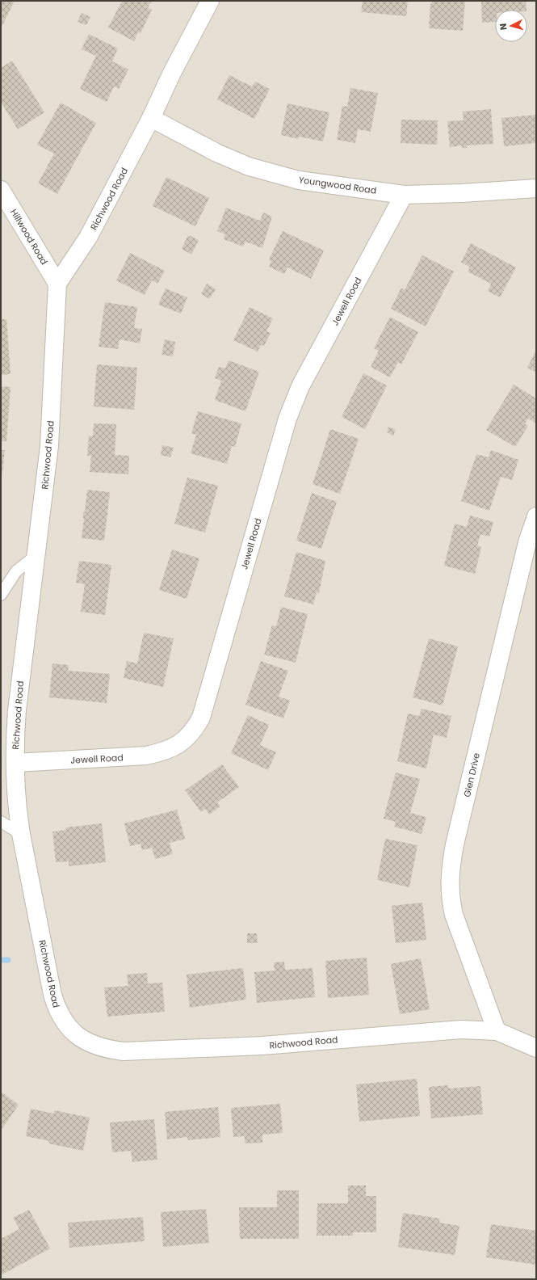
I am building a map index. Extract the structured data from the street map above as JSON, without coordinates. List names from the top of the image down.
{
  "streets": {
    "street": [
      "Youngwood Road",
      "Richwood Road",
      "Hillwood Road",
      "Jewell Road",
      "Glen Drive"
    ]
  },
  "crossings": [
    ["Youngwood Road", "Richwood Road"],
    ["Youngwood Road", "Jewell Road"],
    ["Richwood Road", "Hillwood Road"],
    ["Richwood Road", "Jewell Road"],
    ["Richwood Road", "Glen Drive"]
  ],
  "north": "left"
}
